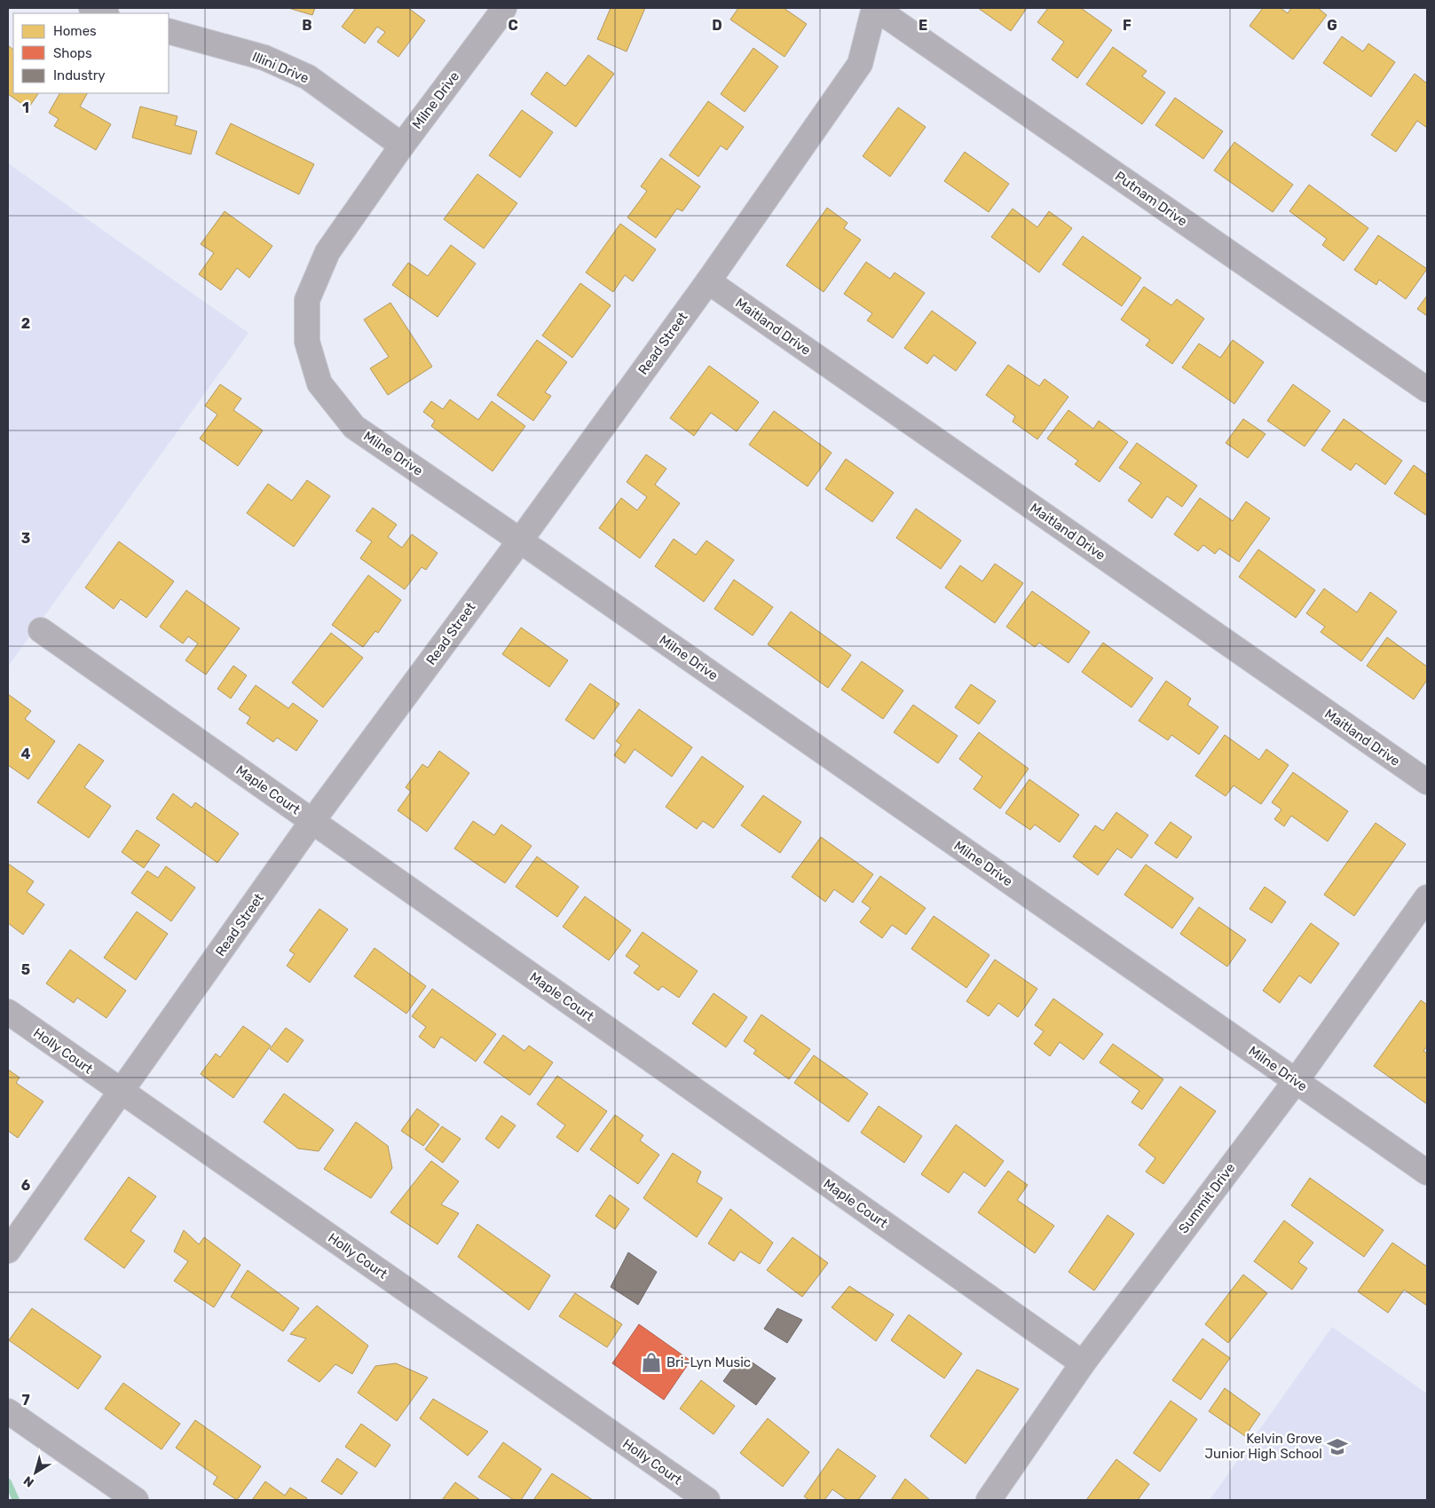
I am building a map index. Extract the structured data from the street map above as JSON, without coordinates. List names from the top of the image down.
{
  "streets": {
    "street": [
      "Illini Drive",
      "Milne Drive",
      "Putnam Drive",
      "Maitland Drive",
      "Read Street",
      "Maple Court",
      "Holly Court",
      "Summit Drive"
    ]
  },
  "crossings": [
    ["Illini Drive", "Milne Drive"],
    ["Milne Drive", "Read Street"],
    ["Milne Drive", "Summit Drive"],
    ["Putnam Drive", "Read Street"],
    ["Maitland Drive", "Read Street"],
    ["Read Street", "Maple Court"],
    ["Read Street", "Holly Court"],
    ["Maple Court", "Summit Drive"]
  ],
  "places": {
    "shop": ["Bri-Lyn Music"],
    "school or university": ["Kelvin Grove Junior High School"]
  },
  "legend": ["Homes", "Shops", "Industry"],
  "north": "bottom left",
  "grid": {
    "columns": [
      "B",
      "C",
      "D",
      "E",
      "F",
      "G"
    ],
    "rows": [
      "1",
      "2",
      "3",
      "4",
      "5",
      "6",
      "7"
    ]
  }
}
